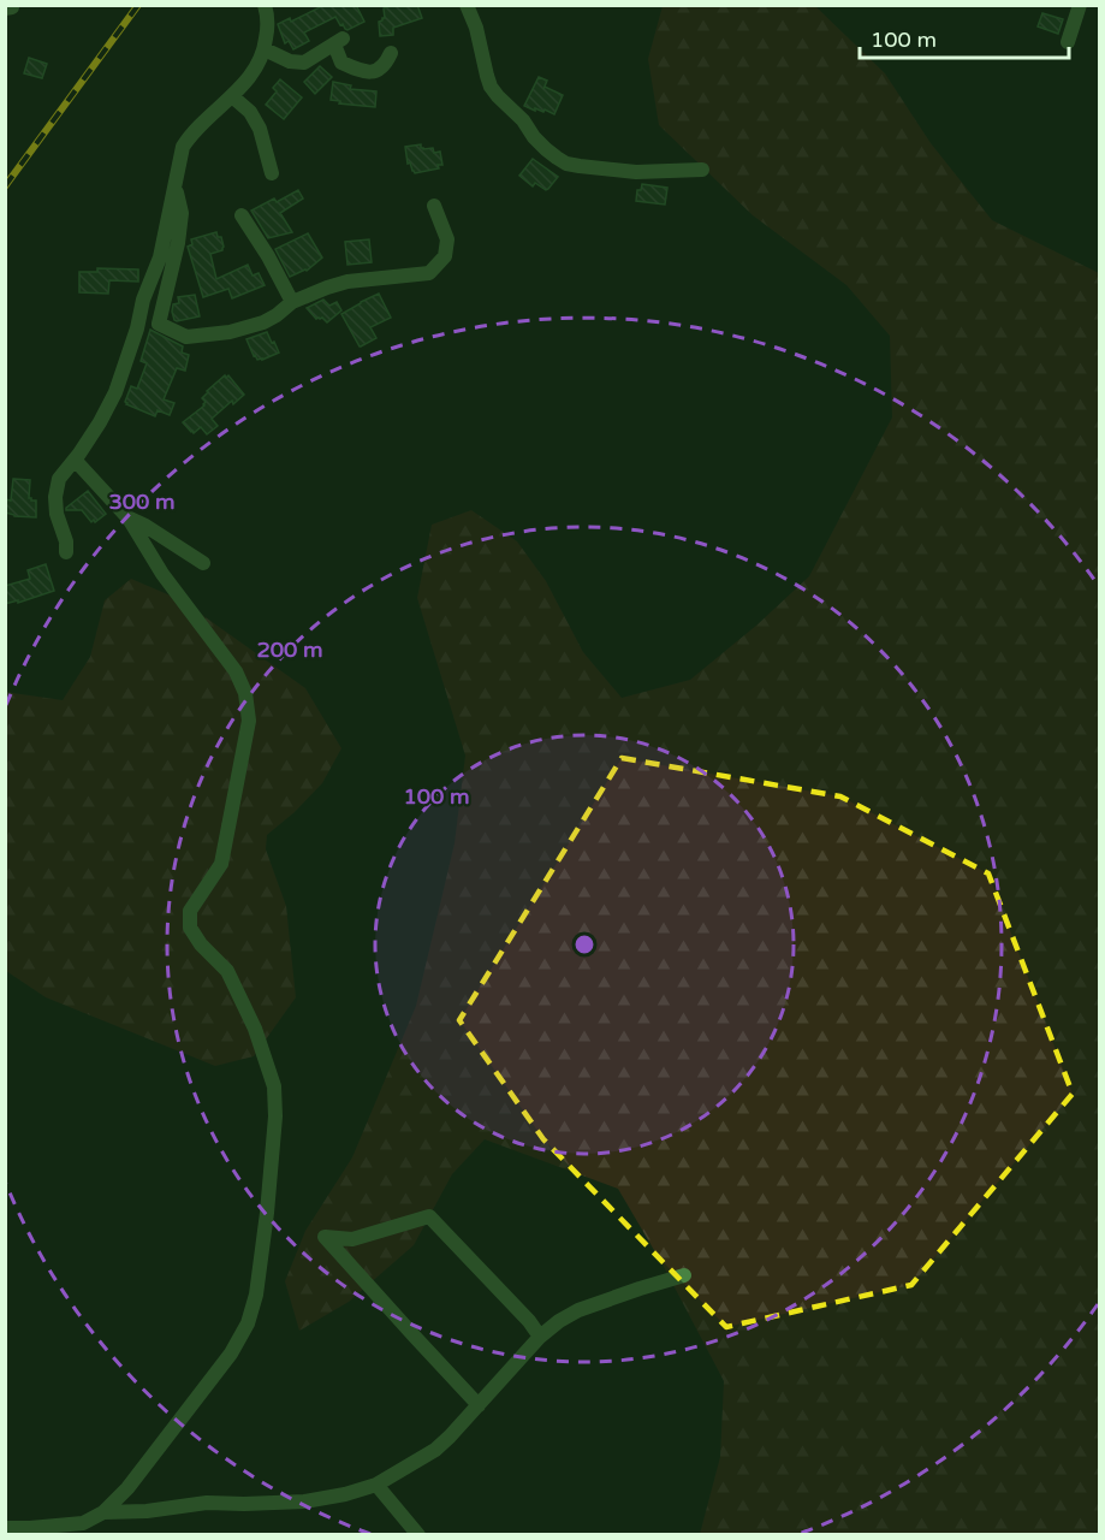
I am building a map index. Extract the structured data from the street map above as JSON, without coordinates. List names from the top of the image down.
{
  "scale_bar": "100 m",
  "rings": ["300 m", "200 m", "100 m"]
}
